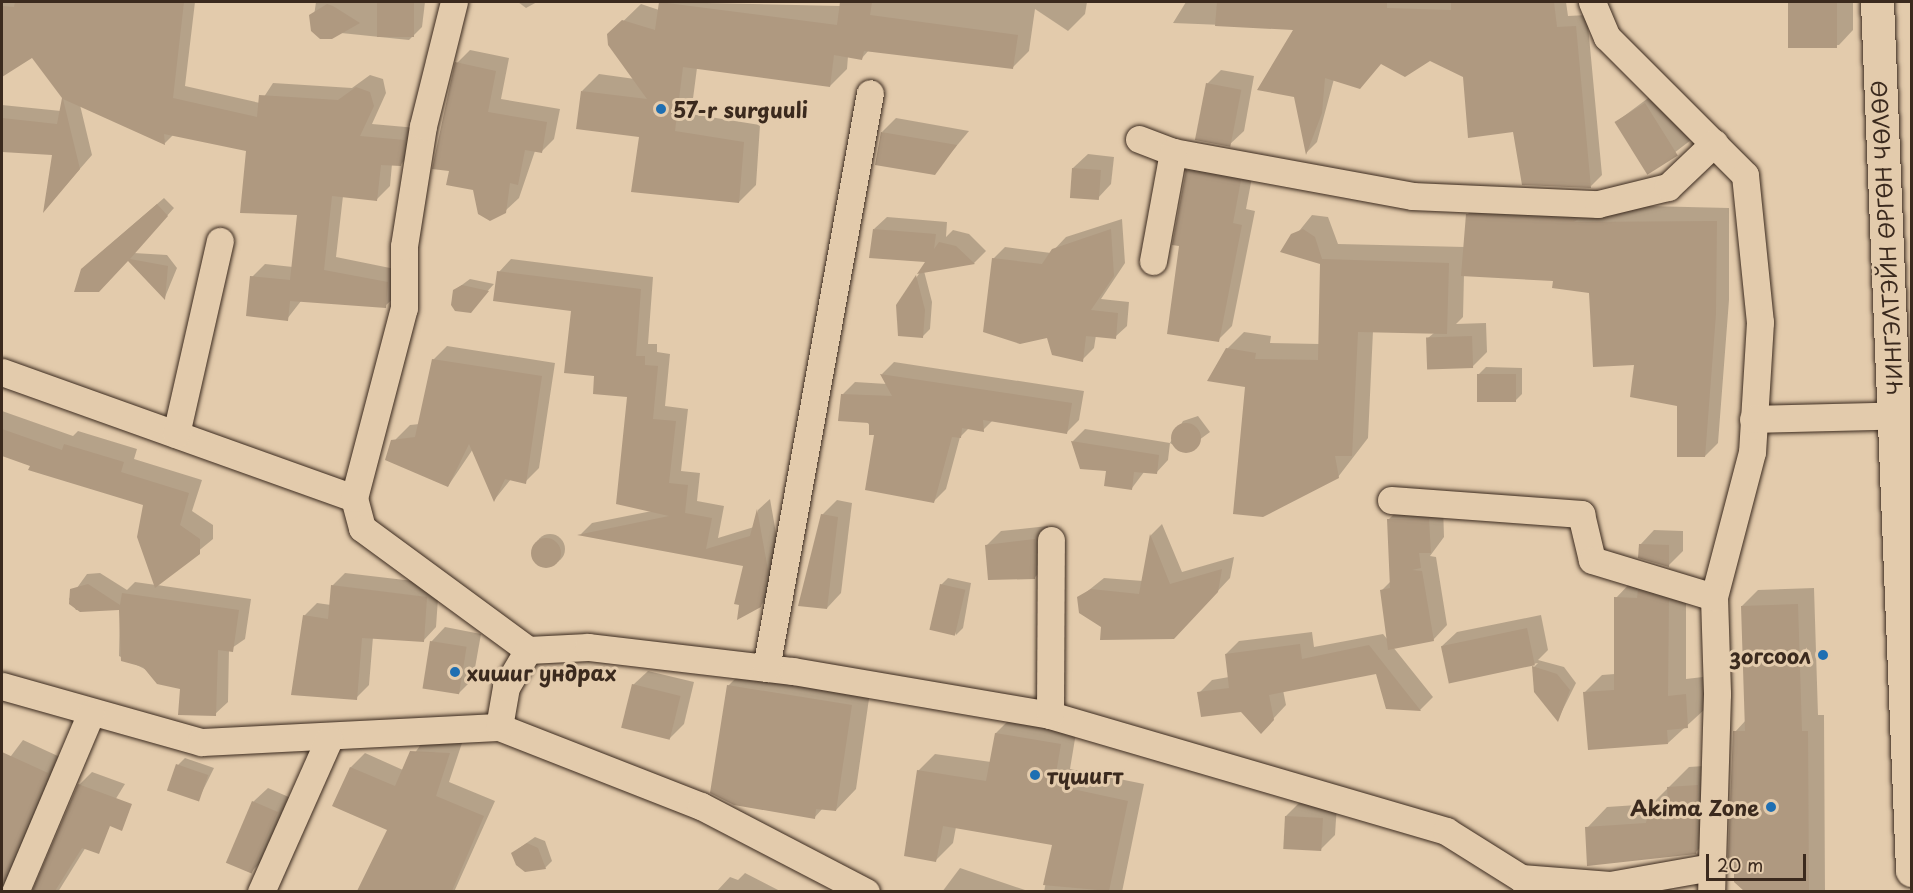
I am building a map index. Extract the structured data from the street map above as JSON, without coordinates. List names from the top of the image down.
{
  "streets": {
    "main road": ["ЧИНГЭЛТЭЙН ӨРГӨН ЧӨЛӨӨ"]
  },
  "places": [
    "57-r surguuli",
    "зогсоол",
    "хишиг ундрах",
    "түшигт",
    "Akima Zone"
  ],
  "scale_bar": "20 m"
}
